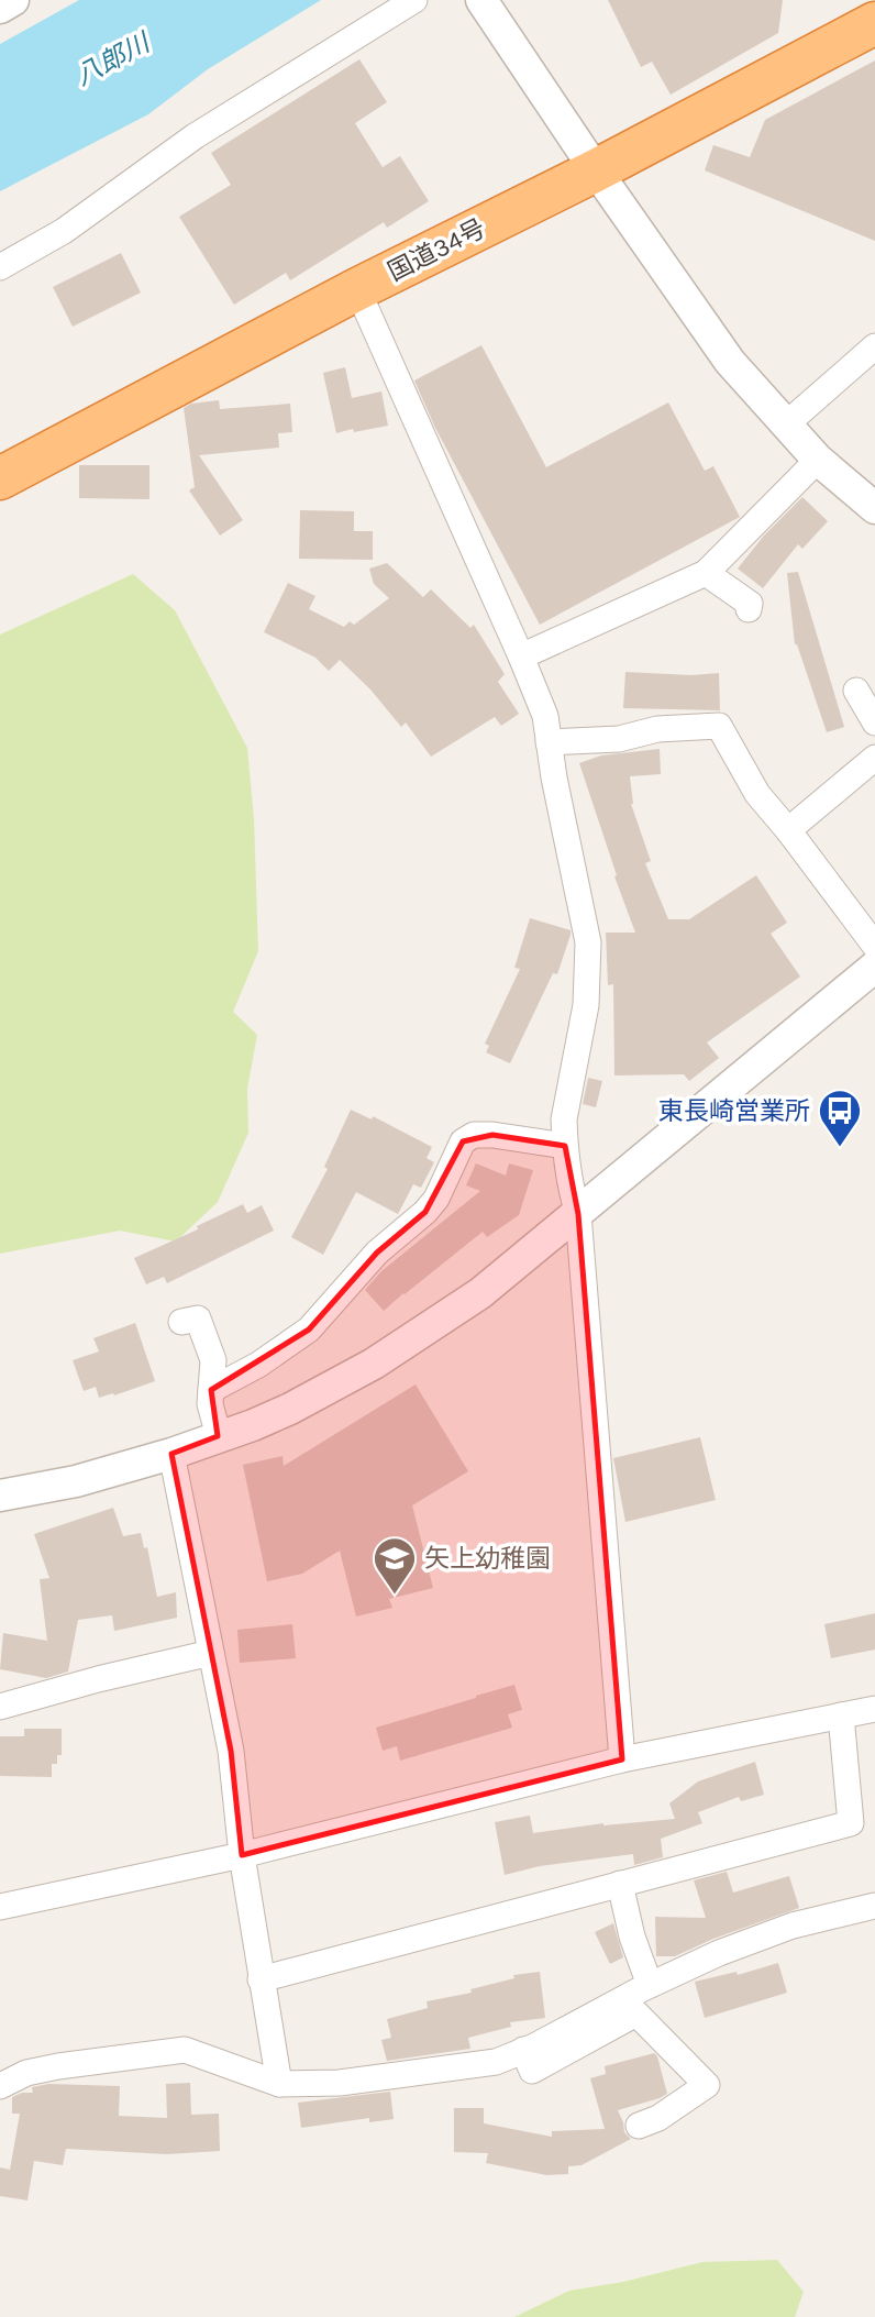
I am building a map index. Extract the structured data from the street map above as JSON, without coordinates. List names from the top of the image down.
{
  "streets": {
    "highway": ["国道34号"]
  },
  "water": ["八郎川"],
  "places": {
    "bus stop": ["東長崎営業所"],
    "school or university": ["矢上幼稚園"]
  }
}
